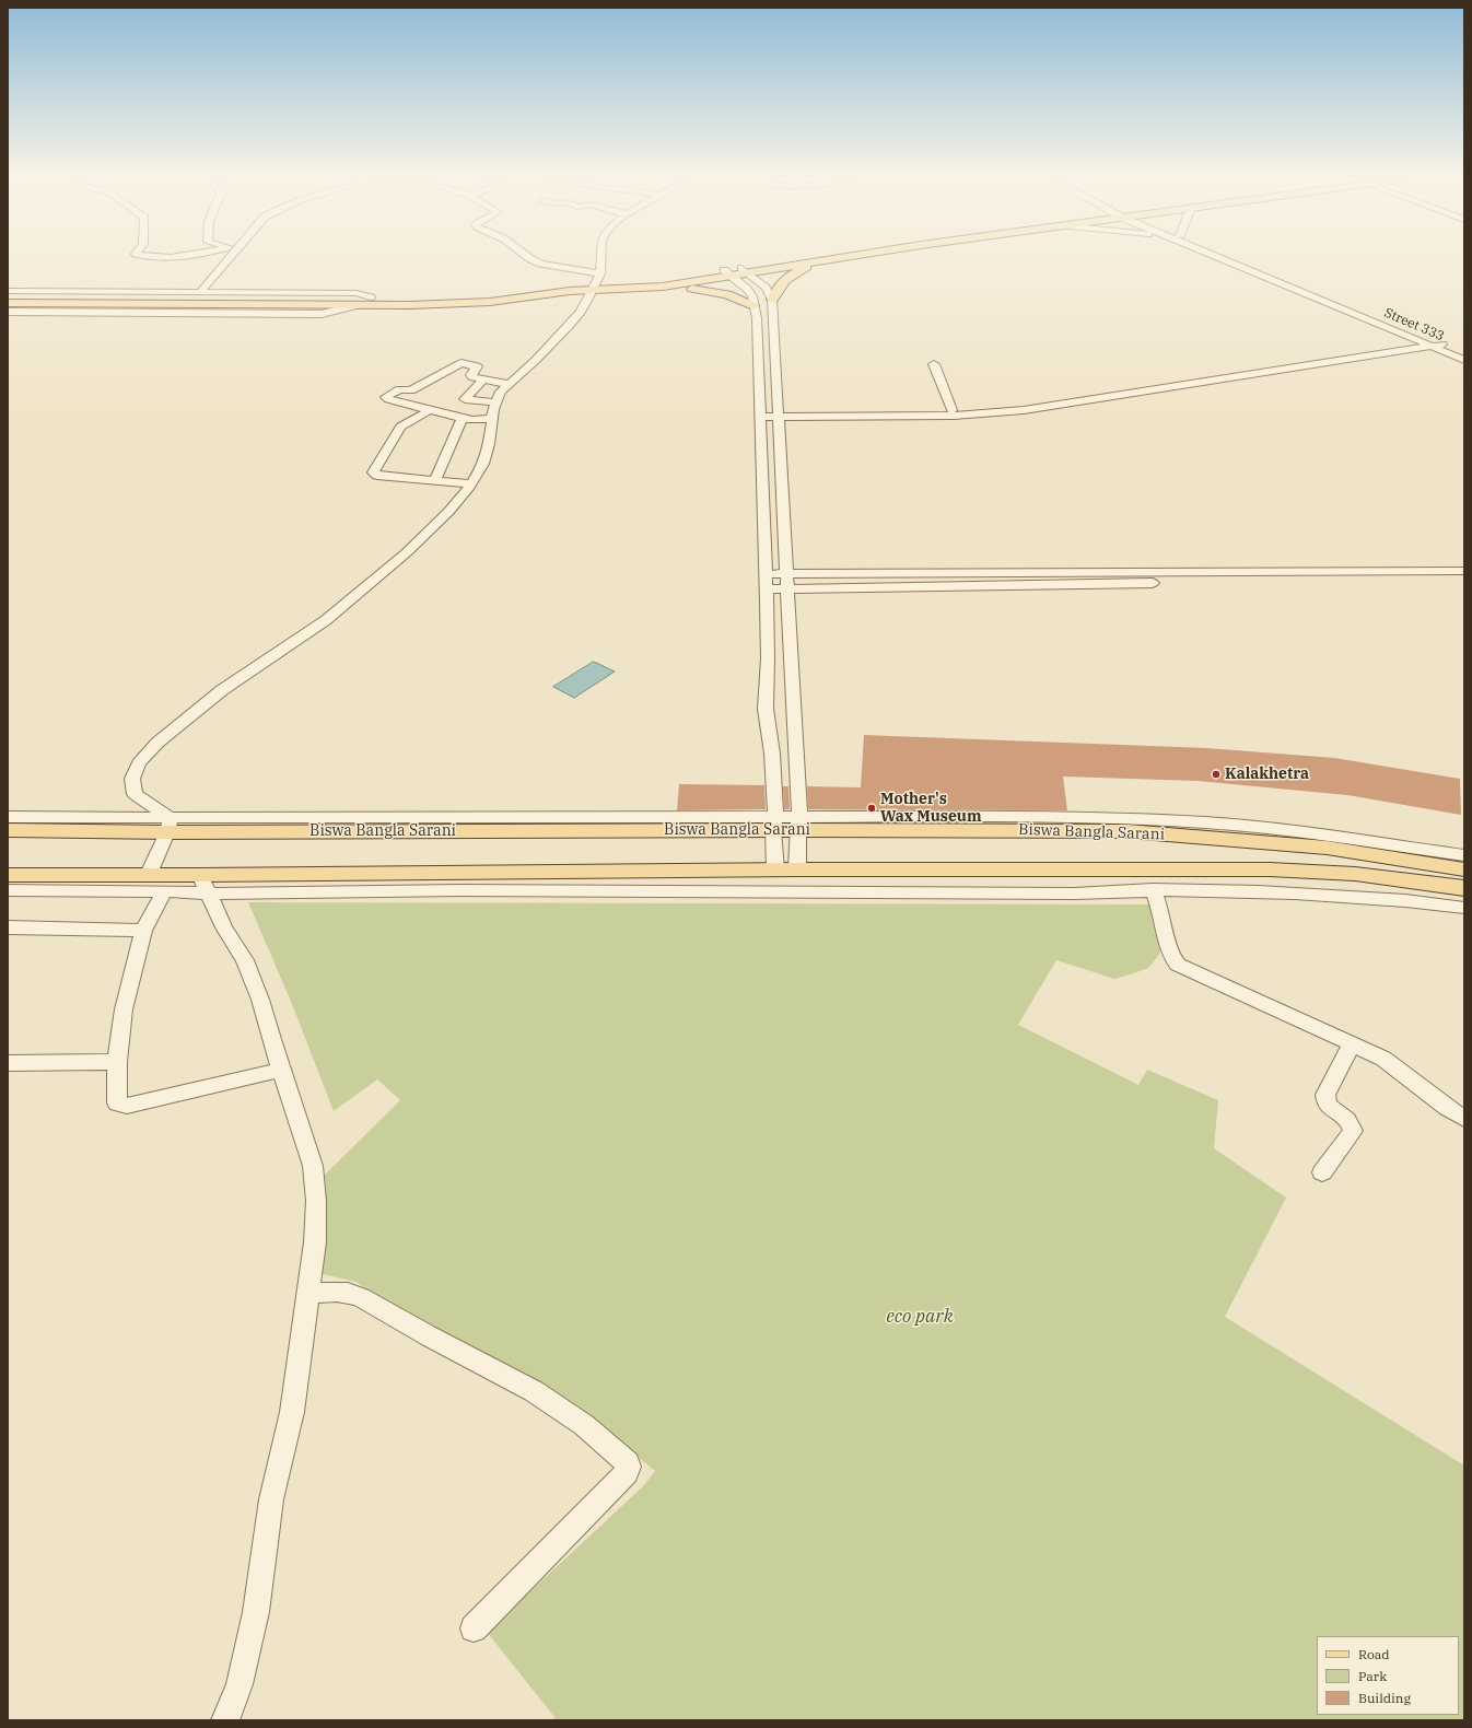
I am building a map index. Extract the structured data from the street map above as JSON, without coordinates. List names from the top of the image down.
{
  "streets": {
    "main road": ["Biswa Bangla Sarani"],
    "street": ["Street 333"]
  },
  "parks": ["eco park"],
  "places": ["Kalakhetra", "Mother's Wax Museum"],
  "legend": ["Road", "Park", "Building"]
}
